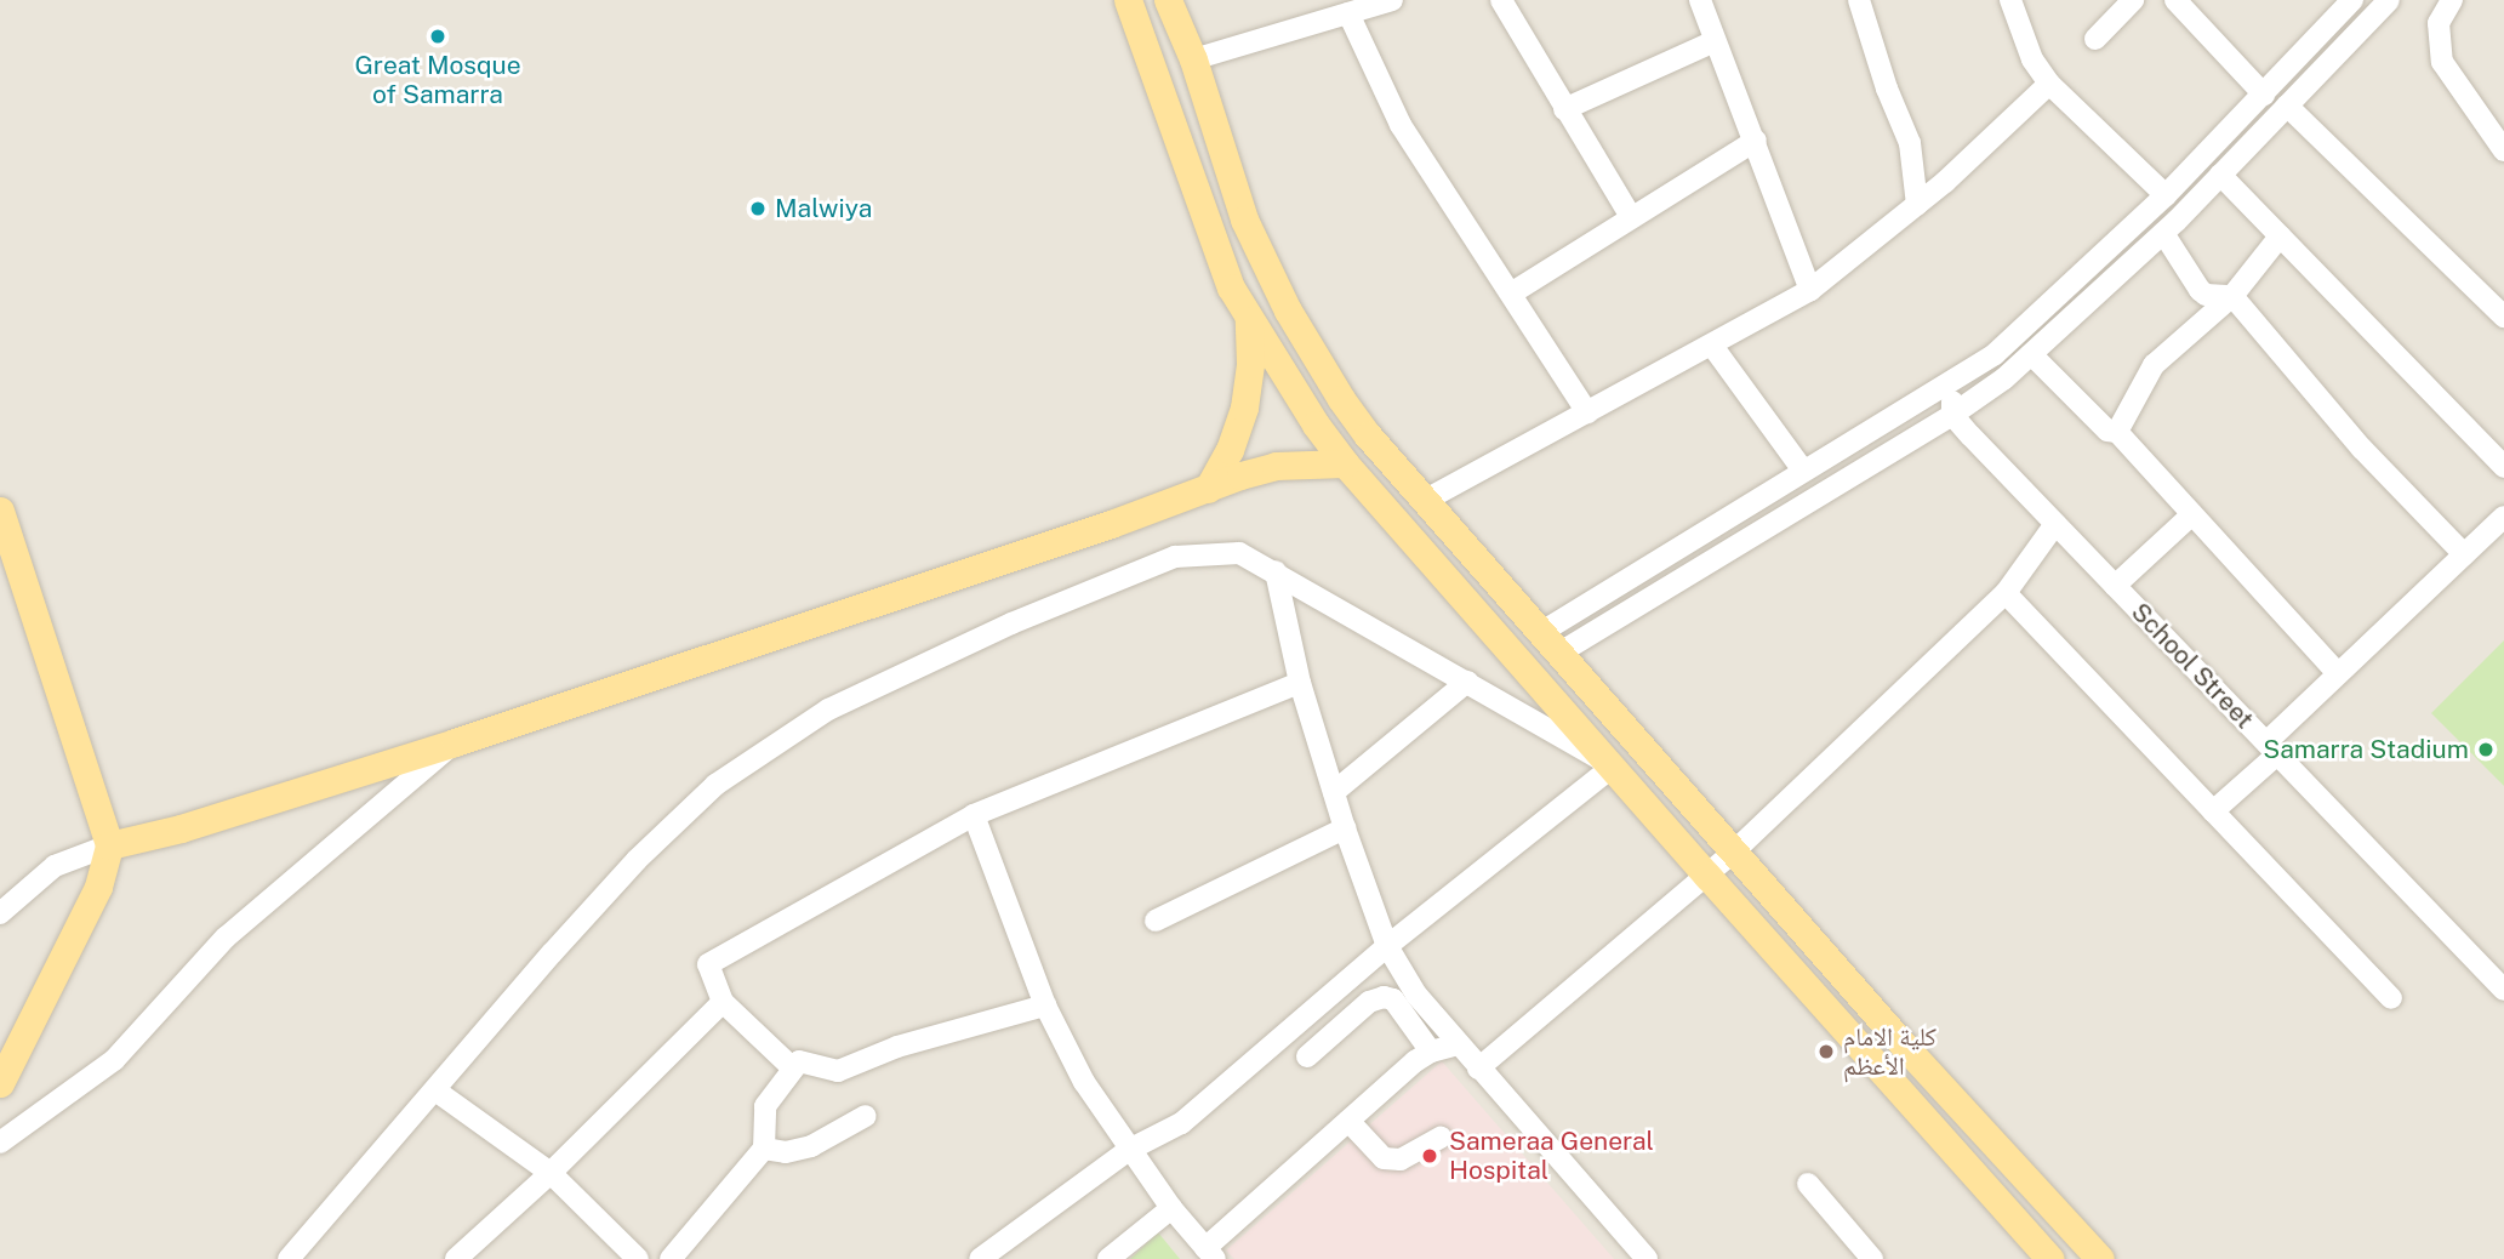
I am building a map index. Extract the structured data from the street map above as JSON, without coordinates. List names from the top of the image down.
{
  "streets": {
    "street": ["School Street"]
  },
  "places": [
    "Great Mosque of Samarra",
    "Malwiya",
    "Samarra Stadium",
    "كلية الامام الأعظم",
    "Sameraa General Hospital"
  ]
}
